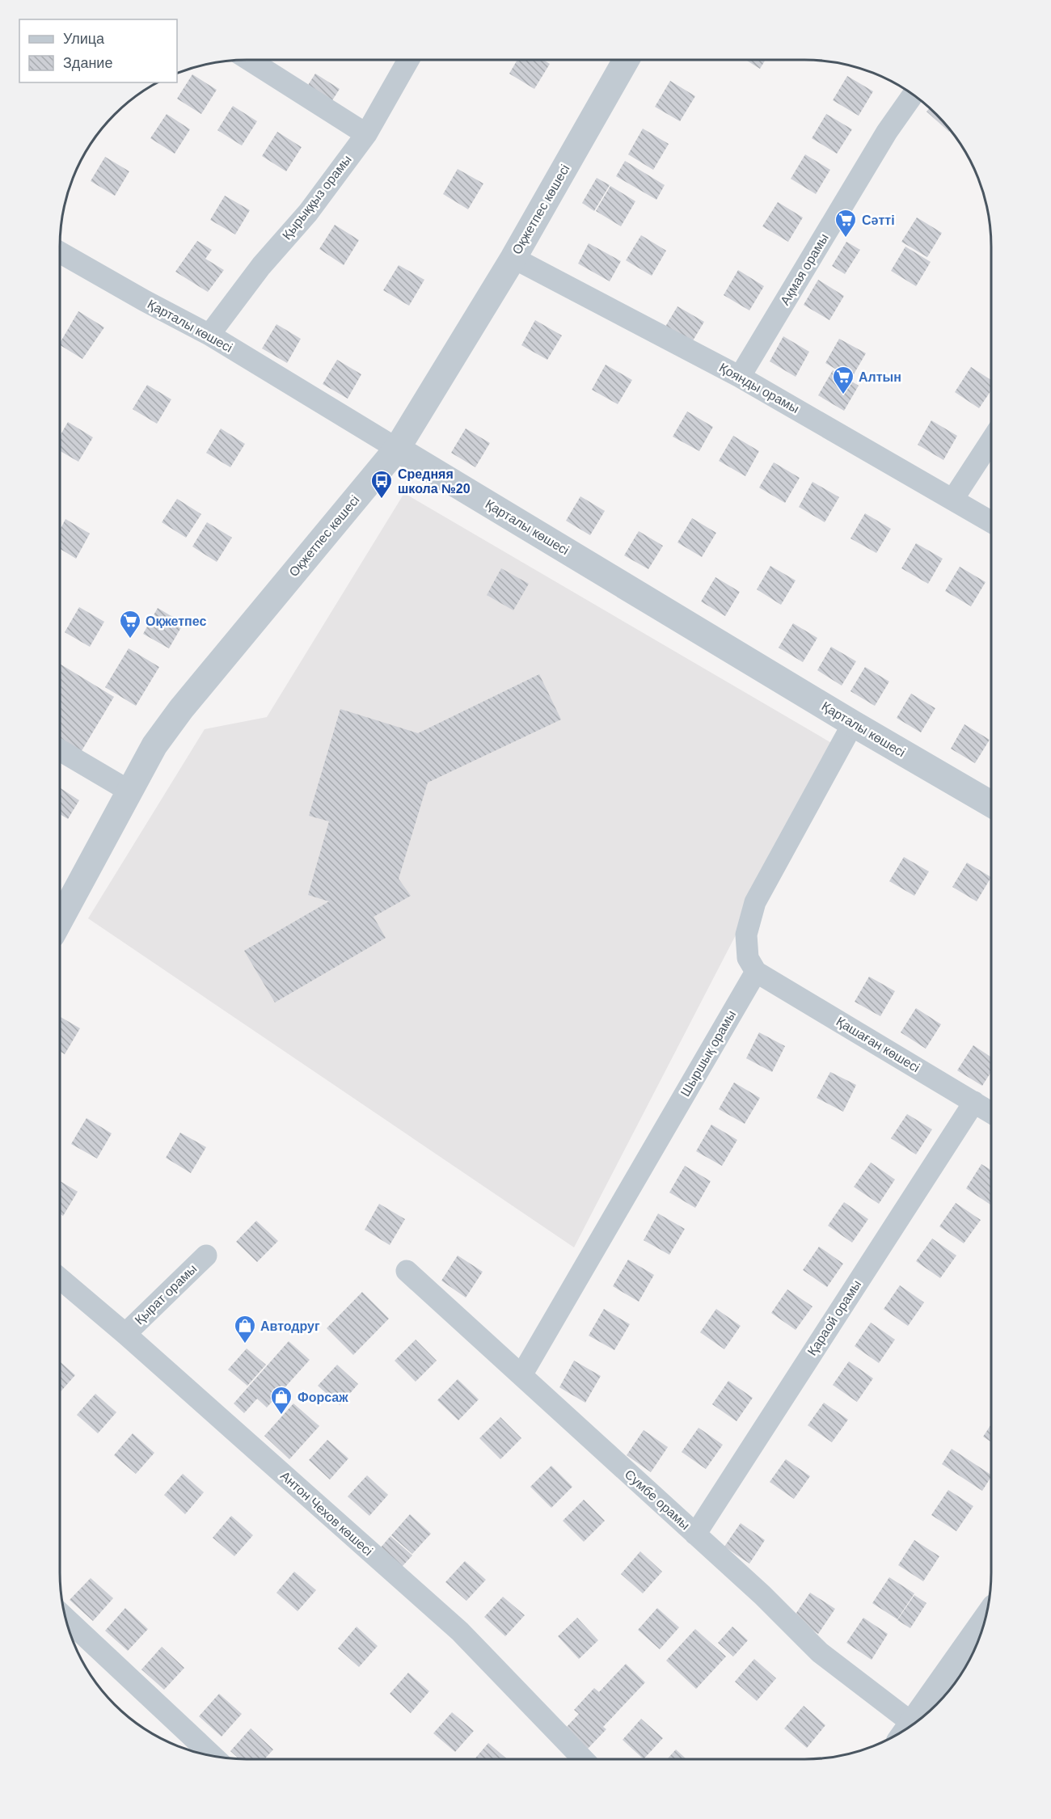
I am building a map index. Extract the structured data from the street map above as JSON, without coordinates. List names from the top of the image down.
{
  "streets": {
    "street": [
      "Қырыққыз орамы",
      "Оқжетпес көшесі",
      "Ақмая орамы",
      "Қарталы көшесі",
      "Қоянды орамы",
      "Қашаған көшесі",
      "Шыршық орамы",
      "Қырат орамы",
      "Қараой орамы",
      "Сумбе орамы",
      "Антон Чехов көшесі"
    ]
  },
  "crossings": [
    ["Қырыққыз орамы", "Қарталы көшесі"],
    ["Оқжетпес көшесі", "Қарталы көшесі"],
    ["Оқжетпес көшесі", "Қоянды орамы"],
    ["Ақмая орамы", "Қоянды орамы"],
    ["Қашаған көшесі", "Шыршық орамы"],
    ["Қашаған көшесі", "Қараой орамы"],
    ["Шыршық орамы", "Сумбе орамы"],
    ["Қырат орамы", "Антон Чехов көшесі"],
    ["Қараой орамы", "Сумбе орамы"]
  ],
  "places": {
    "supermarket": ["Сәттi", "Алтын", "Оқжетпес"],
    "bus stop": ["Средняя школа №20"],
    "shop": ["Автодруг", "Форсаж"]
  },
  "legend": ["Улица", "Здание"]
}
